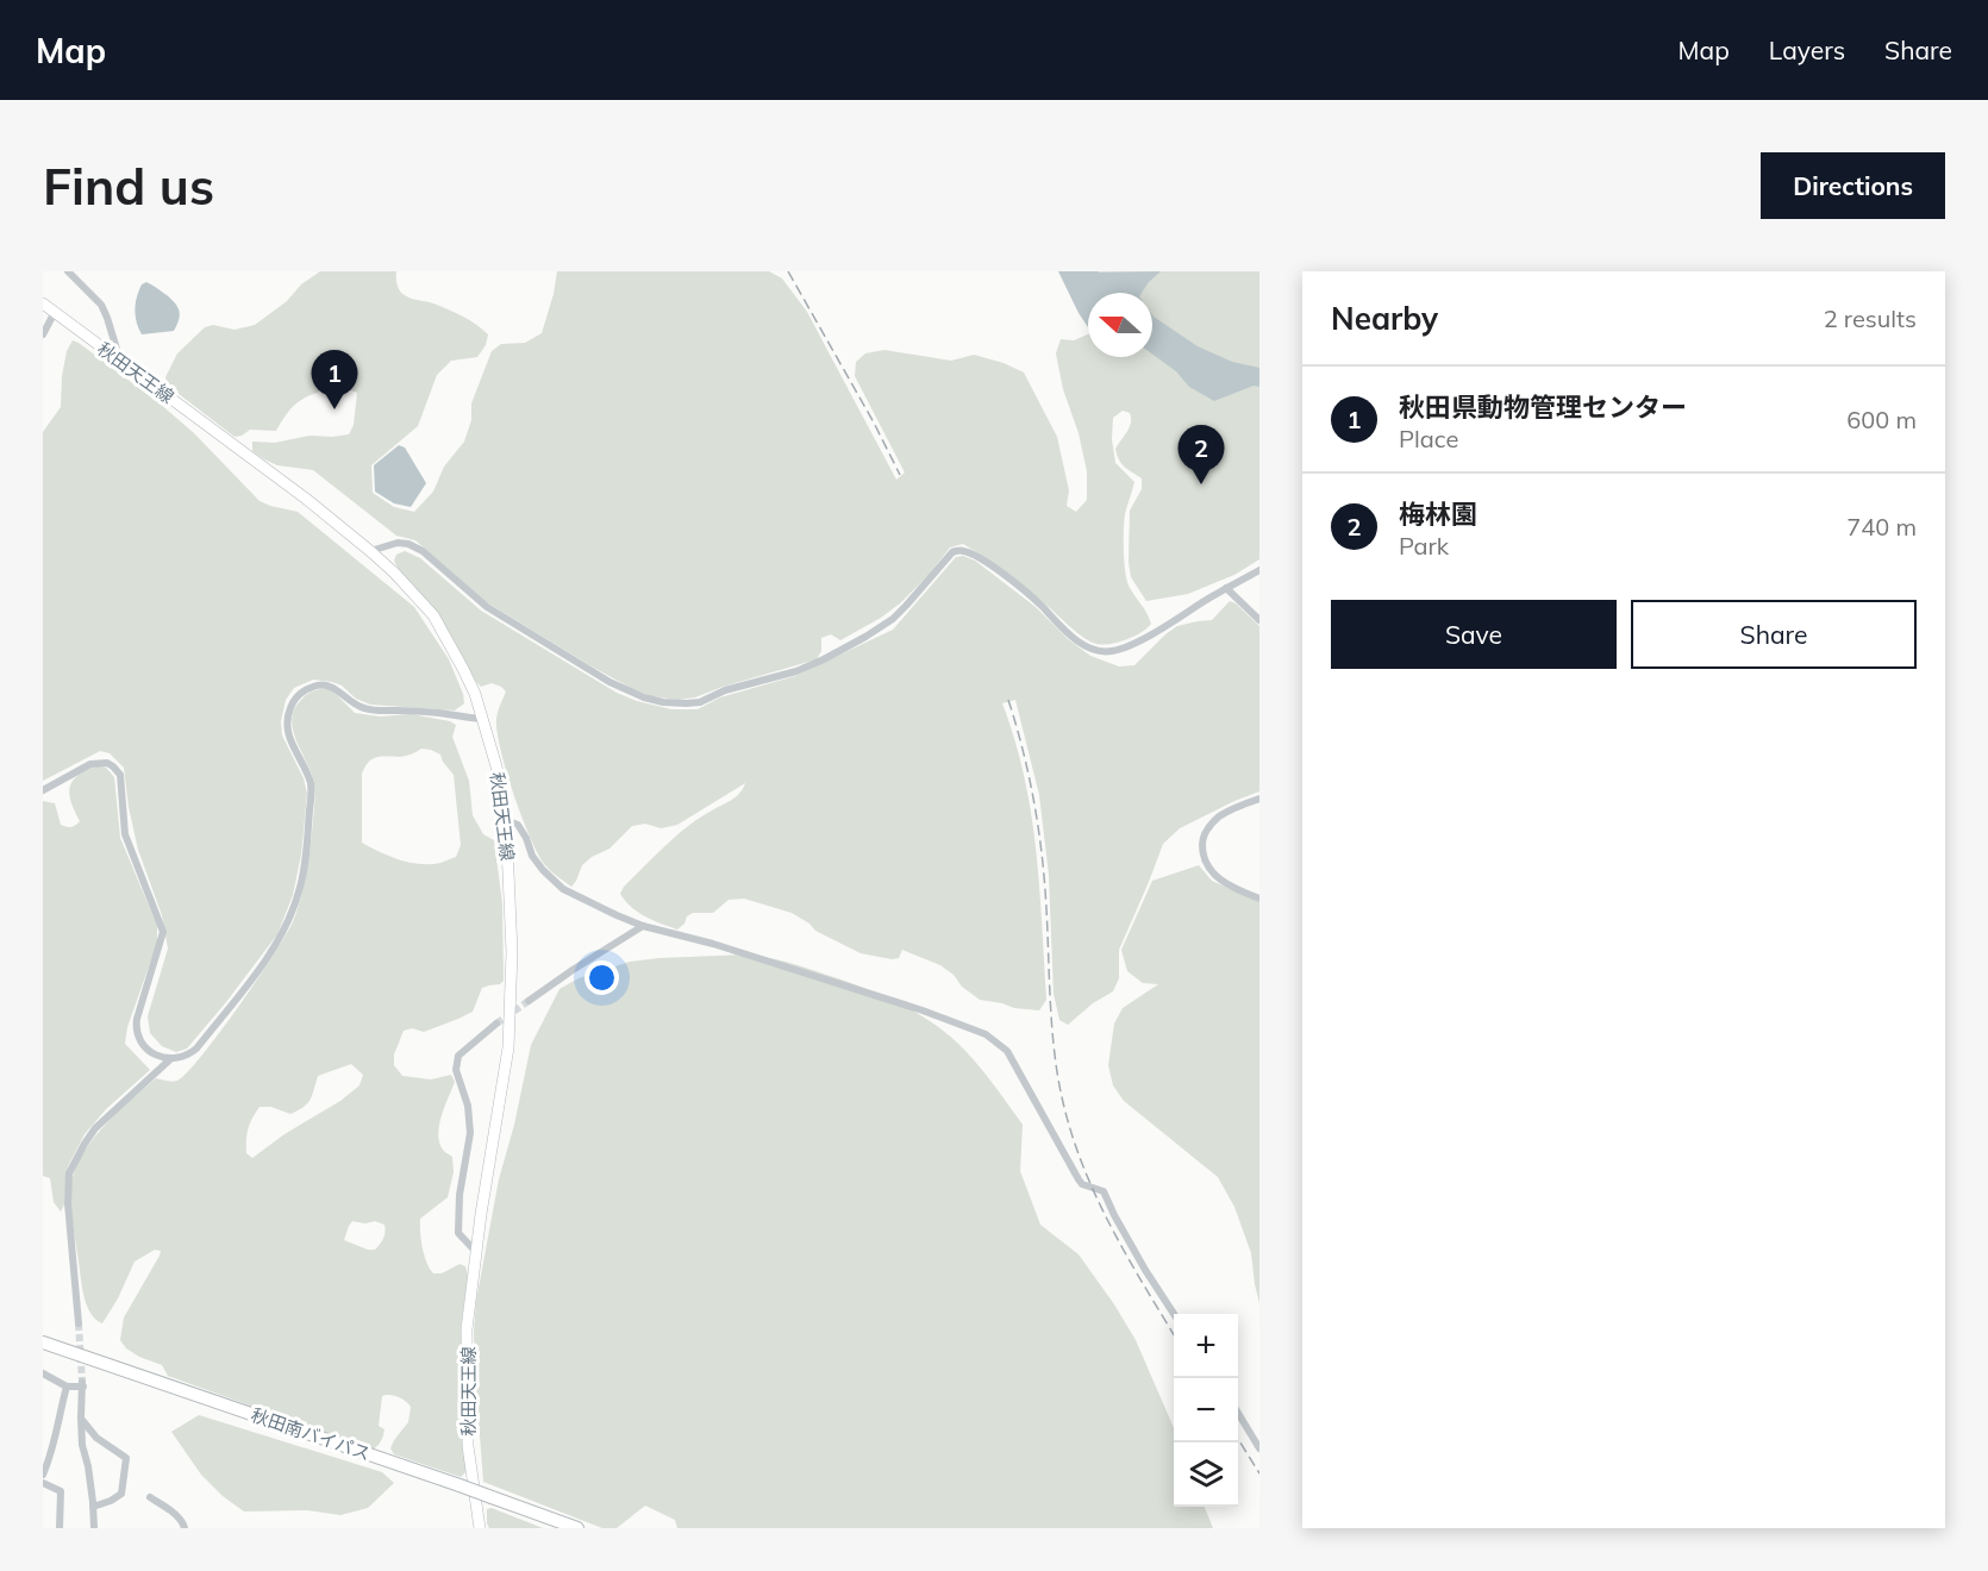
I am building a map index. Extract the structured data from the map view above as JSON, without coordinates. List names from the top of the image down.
{
  "streets": {
    "highway": ["秋田南バイパス"],
    "main road": ["秋田天王線"]
  },
  "north": "left",
  "page": {
    "header": "Map",
    "nav": ["Map", "Layers", "Share"],
    "buttons": [
      "Directions",
      ["Save", "Share"]
    ],
    "title": "Find us",
    "heading": ["Nearby", "2 results"],
    "pins": ["1", "2"],
    "list": [
      {
        "mark": "1",
        "name": "秋田県動物管理センター",
        "note": "Place",
        "value": "600 m"
      },
      {
        "mark": "2",
        "name": "梅林園",
        "note": "Park",
        "value": "740 m"
      }
    ],
    "map_buttons": ["+", "−"]
  }
}
